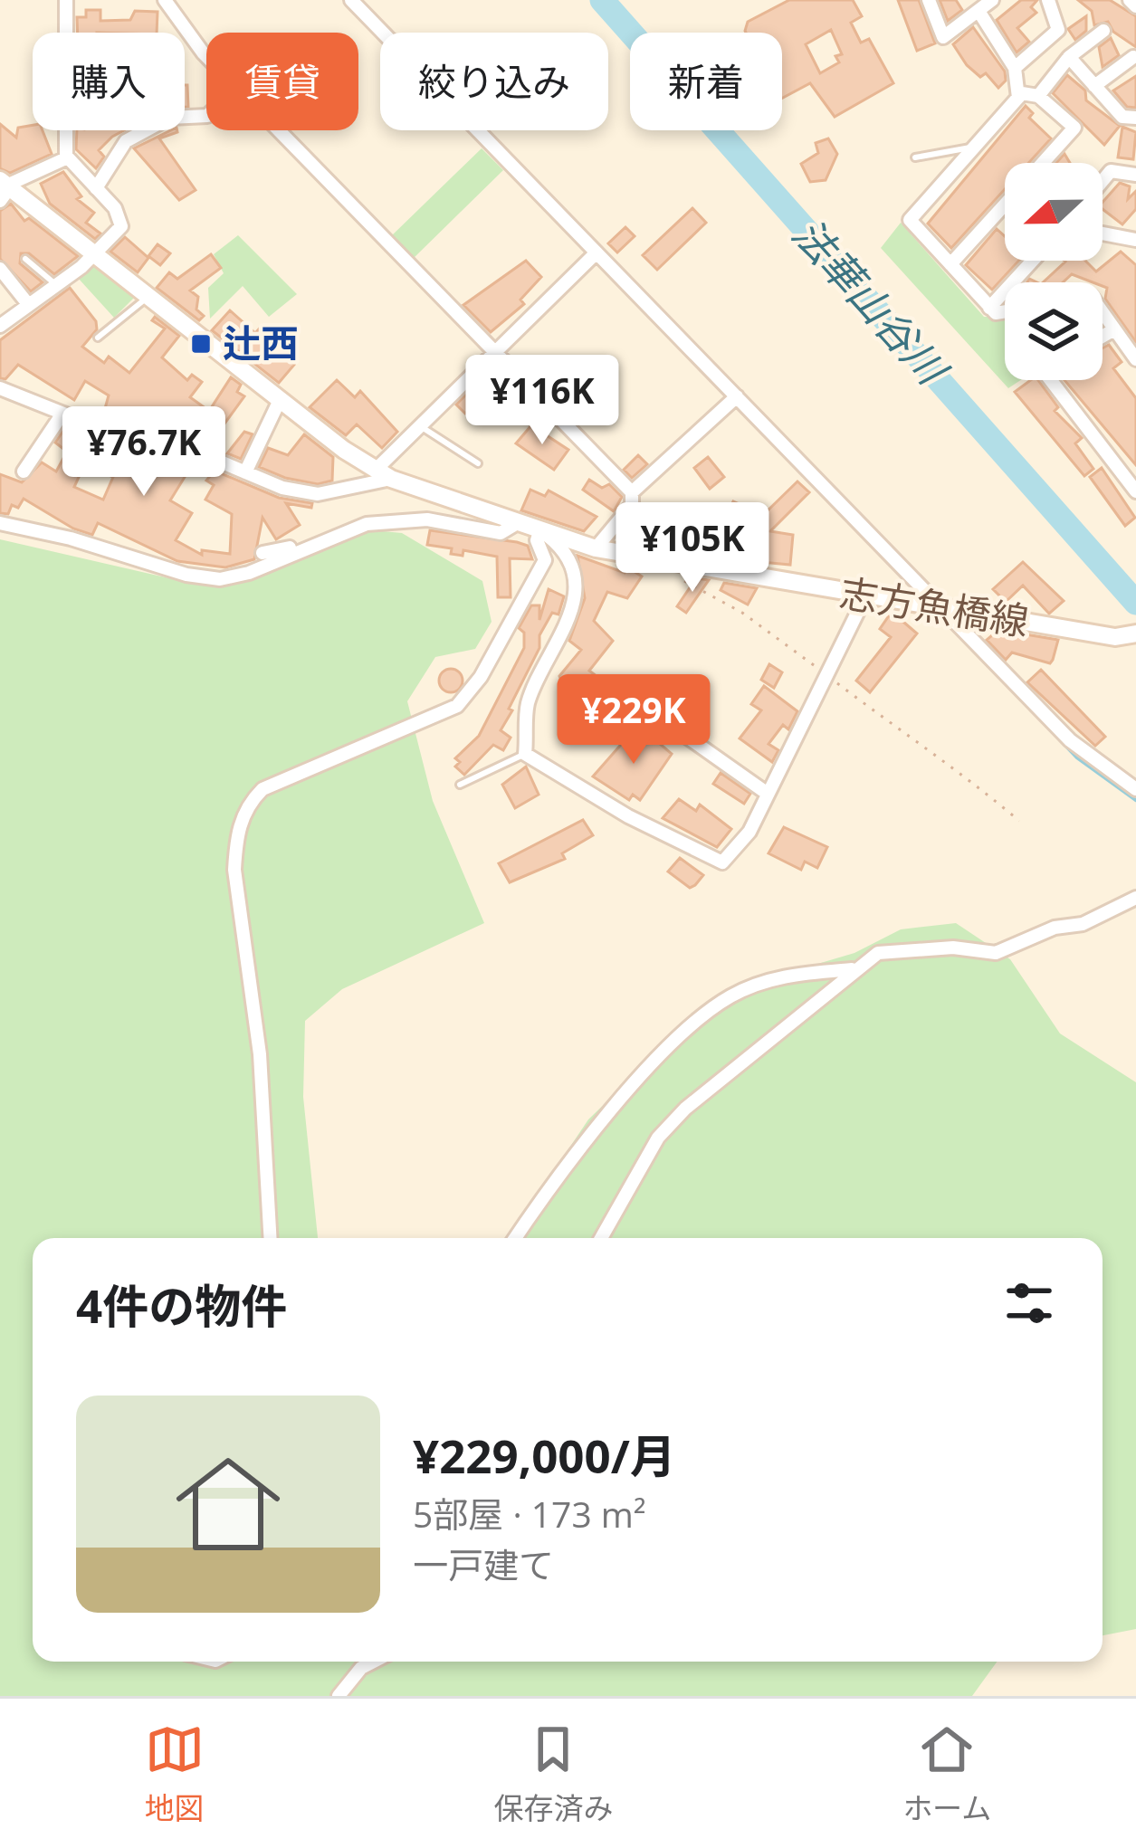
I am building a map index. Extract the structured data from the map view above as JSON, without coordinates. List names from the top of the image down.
{
  "streets": {
    "main road": ["志方魚橋線"]
  },
  "water": ["法華山谷川"],
  "places": {
    "transit": ["辻西"]
  },
  "north": "left",
  "page": {
    "chip": [
      "購入",
      "賃貸",
      "絞り込み",
      "新着"
    ],
    "price": [
      "¥116K",
      "¥76.7K",
      "¥105K",
      "¥229K"
    ],
    "heading": "4件の物件",
    "list": [
      {
        "name": "¥229,000/月",
        "note": "5部屋 · 173 m² · 一戸建て"
      }
    ],
    "tabs": ["地図", "保存済み", "ホーム"]
  }
}
